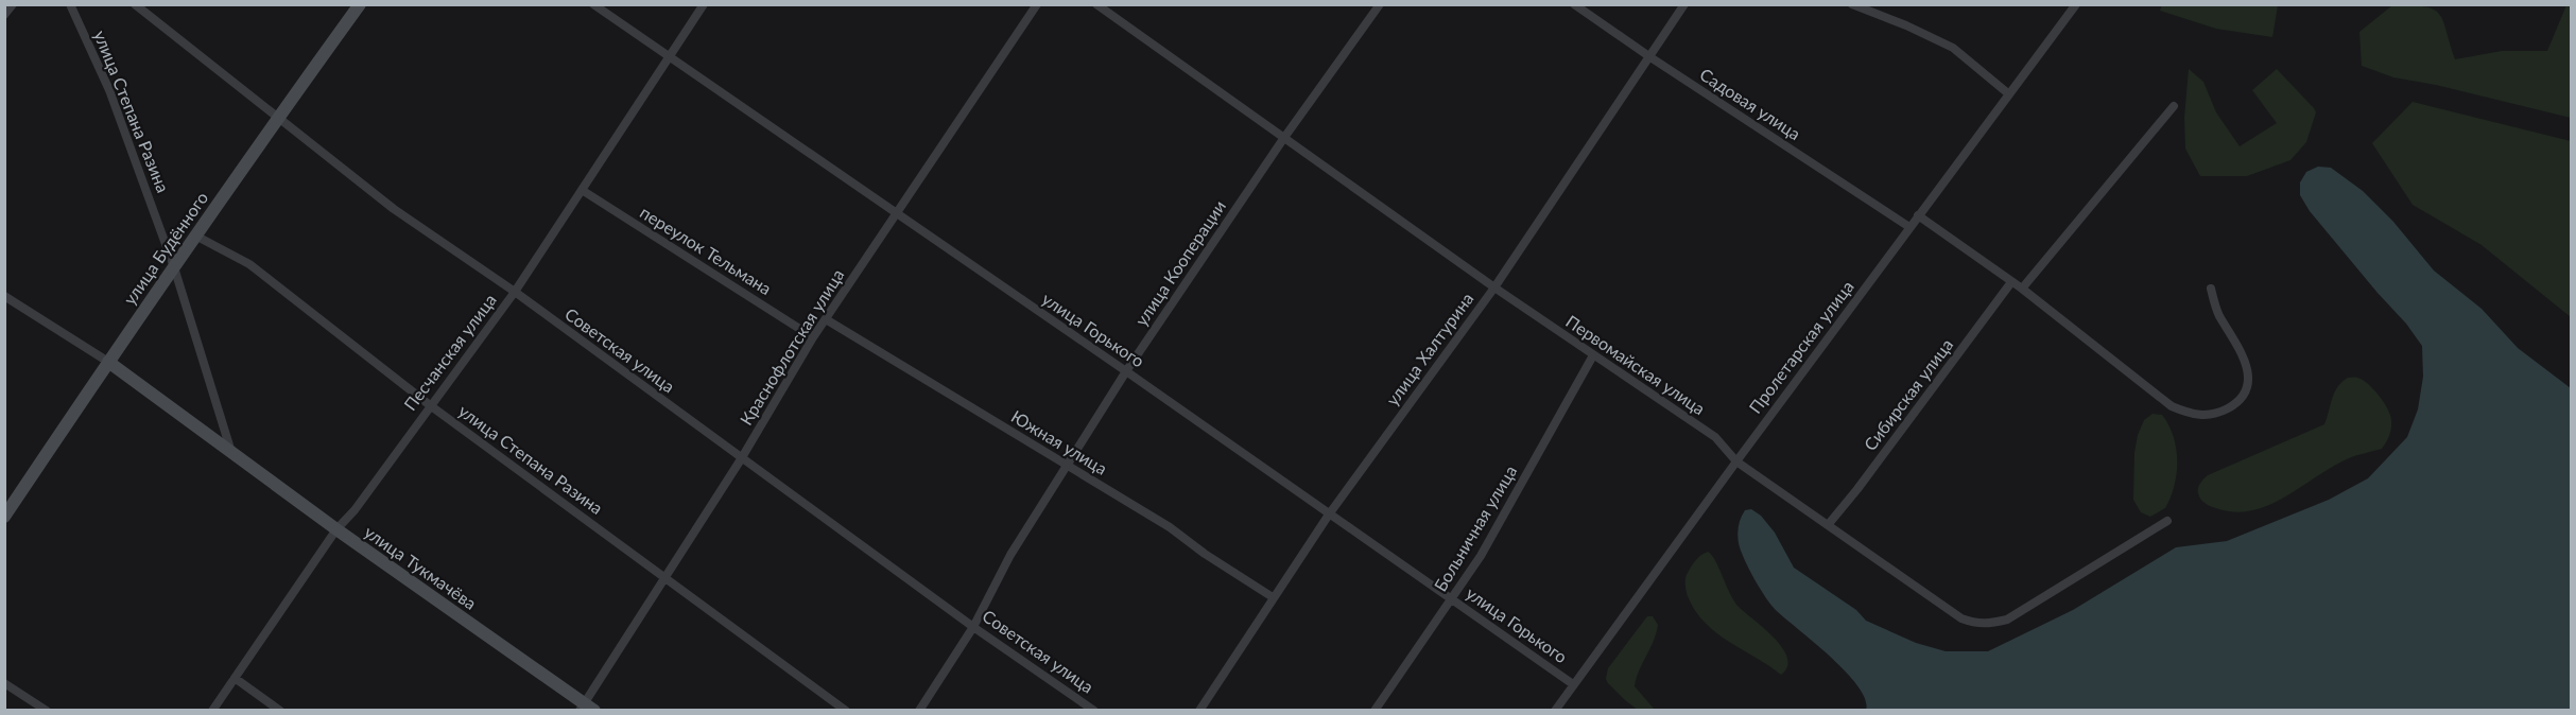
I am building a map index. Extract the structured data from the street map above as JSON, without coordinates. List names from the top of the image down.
{
  "streets": {
    "street": [
      "Садовая улица",
      "улица Степана Разина",
      "улица Будённого",
      "переулок Тельмана",
      "улица Кооперации",
      "улица Горького",
      "Краснофлотская улица",
      "Пролетарская улица",
      "улица Халтурина",
      "Советская улица",
      "Песчанская улица",
      "Первомайская улица",
      "Сибирская улица",
      "Южная улица",
      "Больничная улица",
      "улица Тукмачёва"
    ]
  },
  "crossings": [
    ["Садовая улица", "Пролетарская улица"],
    ["Садовая улица", "улица Халтурина"],
    ["улица Степана Разина", "улица Будённого"],
    ["улица Степана Разина", "Краснофлотская улица"],
    ["улица Степана Разина", "Песчанская улица"],
    ["улица Будённого", "Советская улица"],
    ["улица Будённого", "улица Тукмачёва"],
    ["переулок Тельмана", "Краснофлотская улица"],
    ["переулок Тельмана", "Песчанская улица"],
    ["улица Кооперации", "улица Горького"],
    ["улица Кооперации", "Советская улица"],
    ["улица Кооперации", "Первомайская улица"],
    ["улица Кооперации", "Южная улица"],
    ["улица Горького", "Краснофлотская улица"],
    ["улица Горького", "Пролетарская улица"],
    ["улица Горького", "улица Халтурина"],
    ["улица Горького", "Песчанская улица"],
    ["улица Горького", "Больничная улица"],
    ["Краснофлотская улица", "Советская улица"],
    ["Краснофлотская улица", "Южная улица"],
    ["Краснофлотская улица", "улица Тукмачёва"],
    ["Пролетарская улица", "Первомайская улица"],
    ["улица Халтурина", "Первомайская улица"],
    ["улица Халтурина", "Южная улица"],
    ["Советская улица", "Песчанская улица"],
    ["Песчанская улица", "улица Тукмачёва"],
    ["Первомайская улица", "Сибирская улица"],
    ["Первомайская улица", "Больничная улица"]
  ]
}
